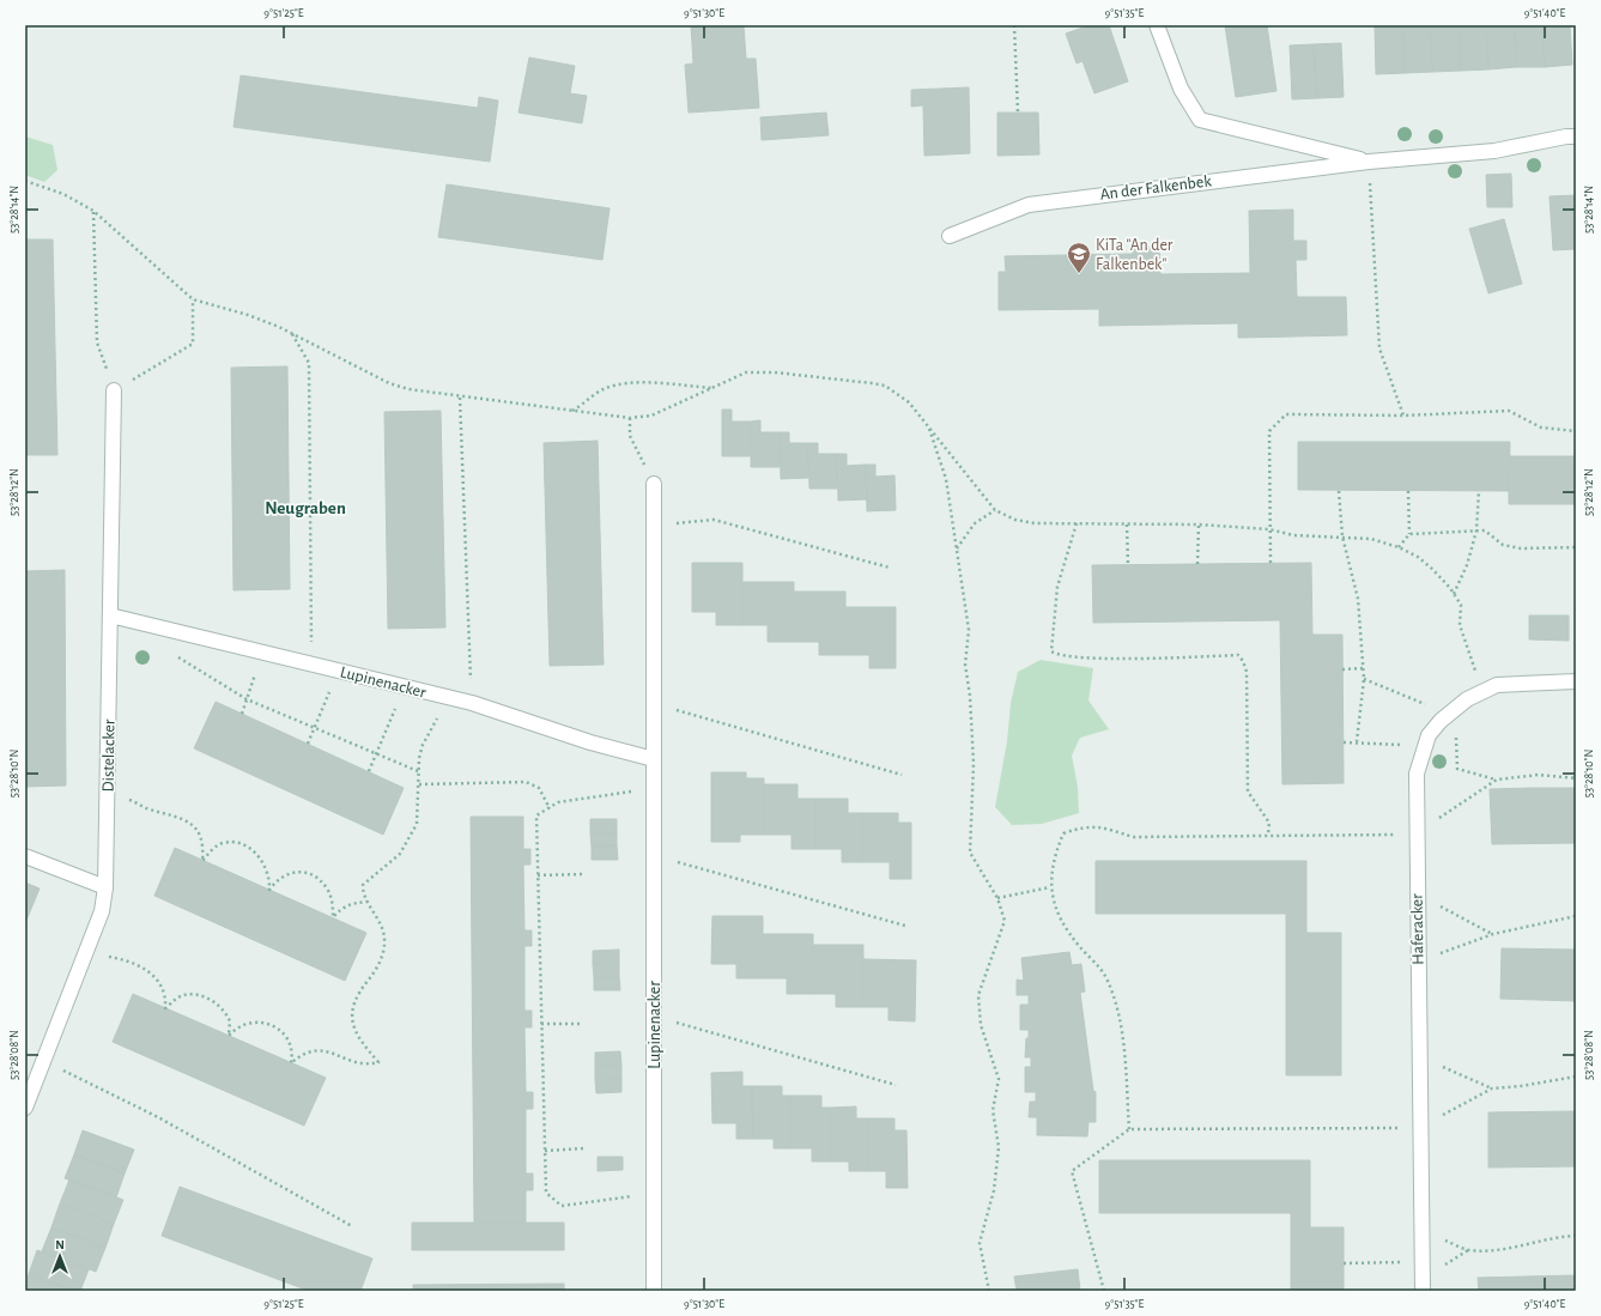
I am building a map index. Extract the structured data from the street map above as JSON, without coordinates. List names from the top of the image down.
{
  "streets": {
    "street": [
      "An der Falkenbek",
      "Lupinenacker",
      "Distelacker",
      "Haferacker"
    ]
  },
  "crossings": [
    ["Lupinenacker", "Distelacker"]
  ],
  "districts": ["Neugraben"],
  "places": {
    "school or university": ["KiTa \"An der Falkenbek\""]
  },
  "north": "top",
  "coordinates": [
    "9°51'25\"E",
    "9°51'30\"E",
    "9°51'35\"E",
    "9°51'40\"E",
    "53°28'14\"N",
    "53°28'12\"N",
    "53°28'10\"N",
    "53°28'08\"N"
  ]
}
